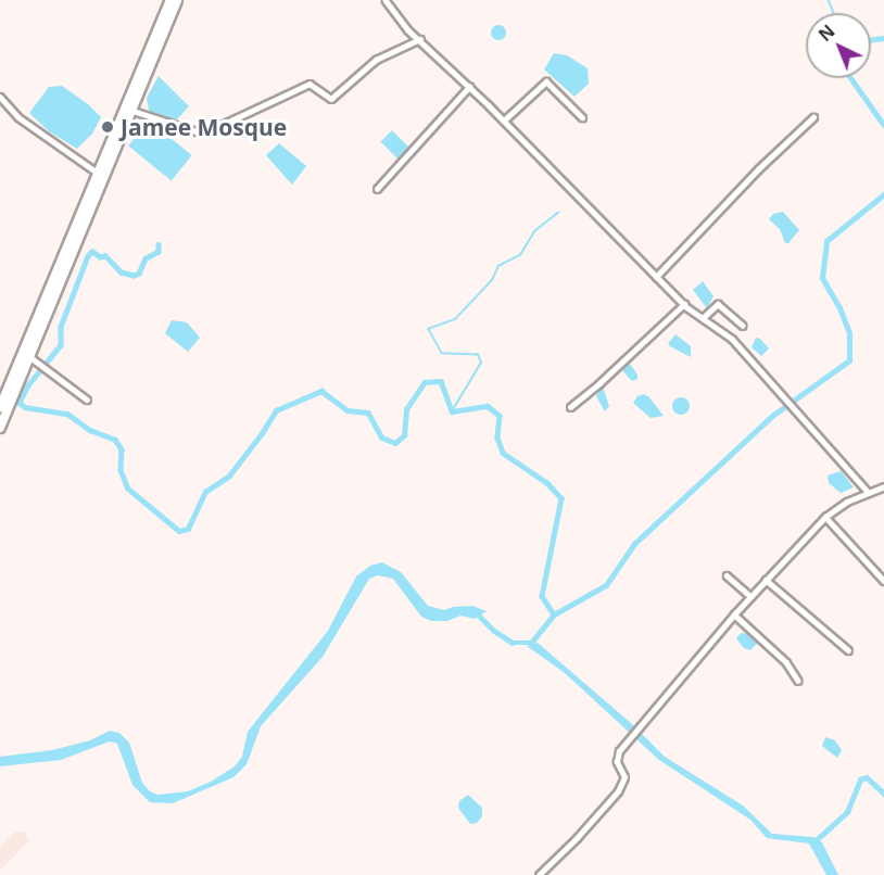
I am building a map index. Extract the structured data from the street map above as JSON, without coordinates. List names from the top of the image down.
{
  "places": ["Jamee Mosque"],
  "north": "top left"
}
